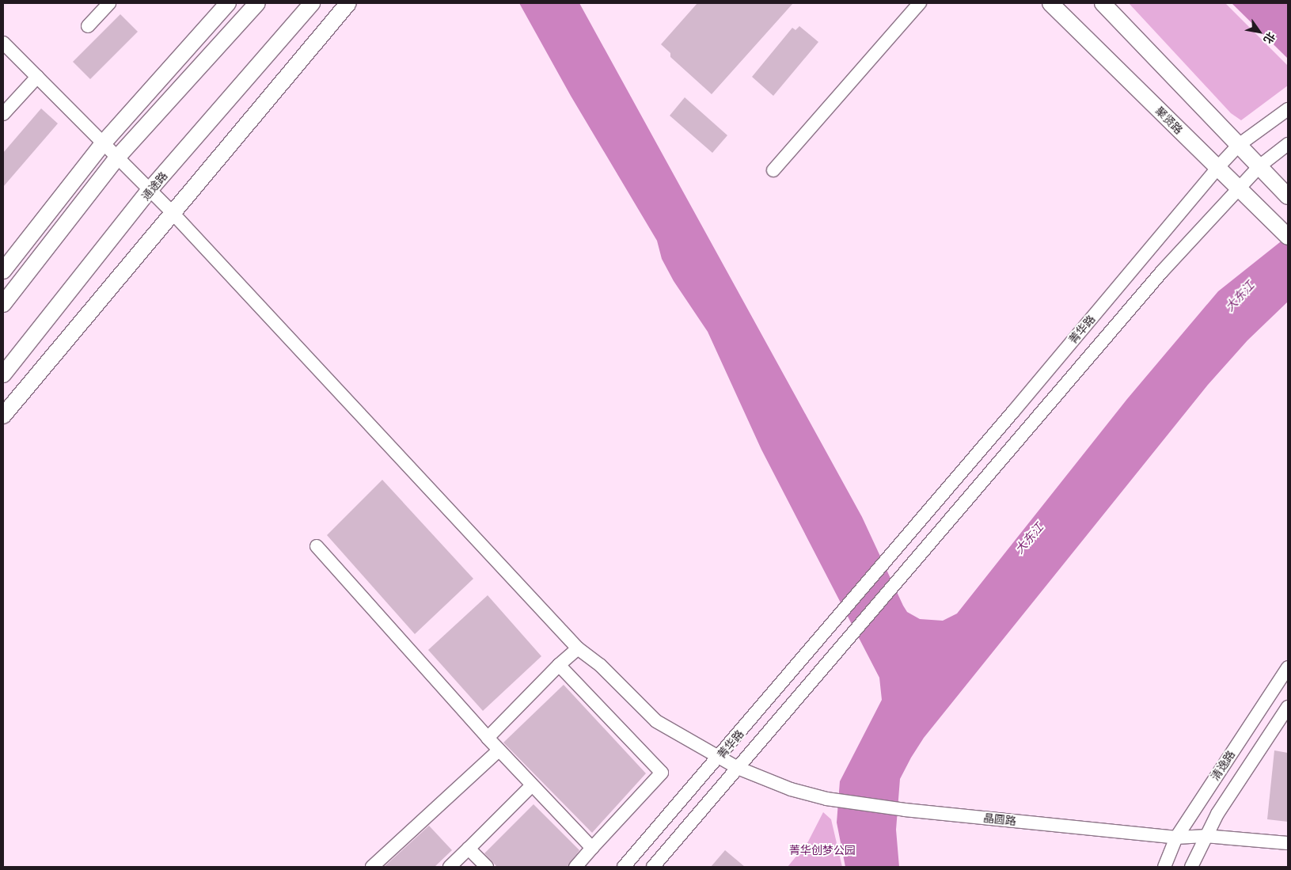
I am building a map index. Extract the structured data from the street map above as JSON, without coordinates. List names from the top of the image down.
{
  "streets": {
    "main road": ["聚贤路", "通途路"],
    "street": ["菁华路", "清逸路", "晶圆路"]
  },
  "crossings": [
    ["聚贤路", "菁华路"],
    ["通途路", "晶圆路"],
    ["菁华路", "晶圆路"],
    ["清逸路", "晶圆路"]
  ],
  "water": ["大东江"],
  "parks": ["菁华创梦公园"],
  "north": "bottom right"
}
